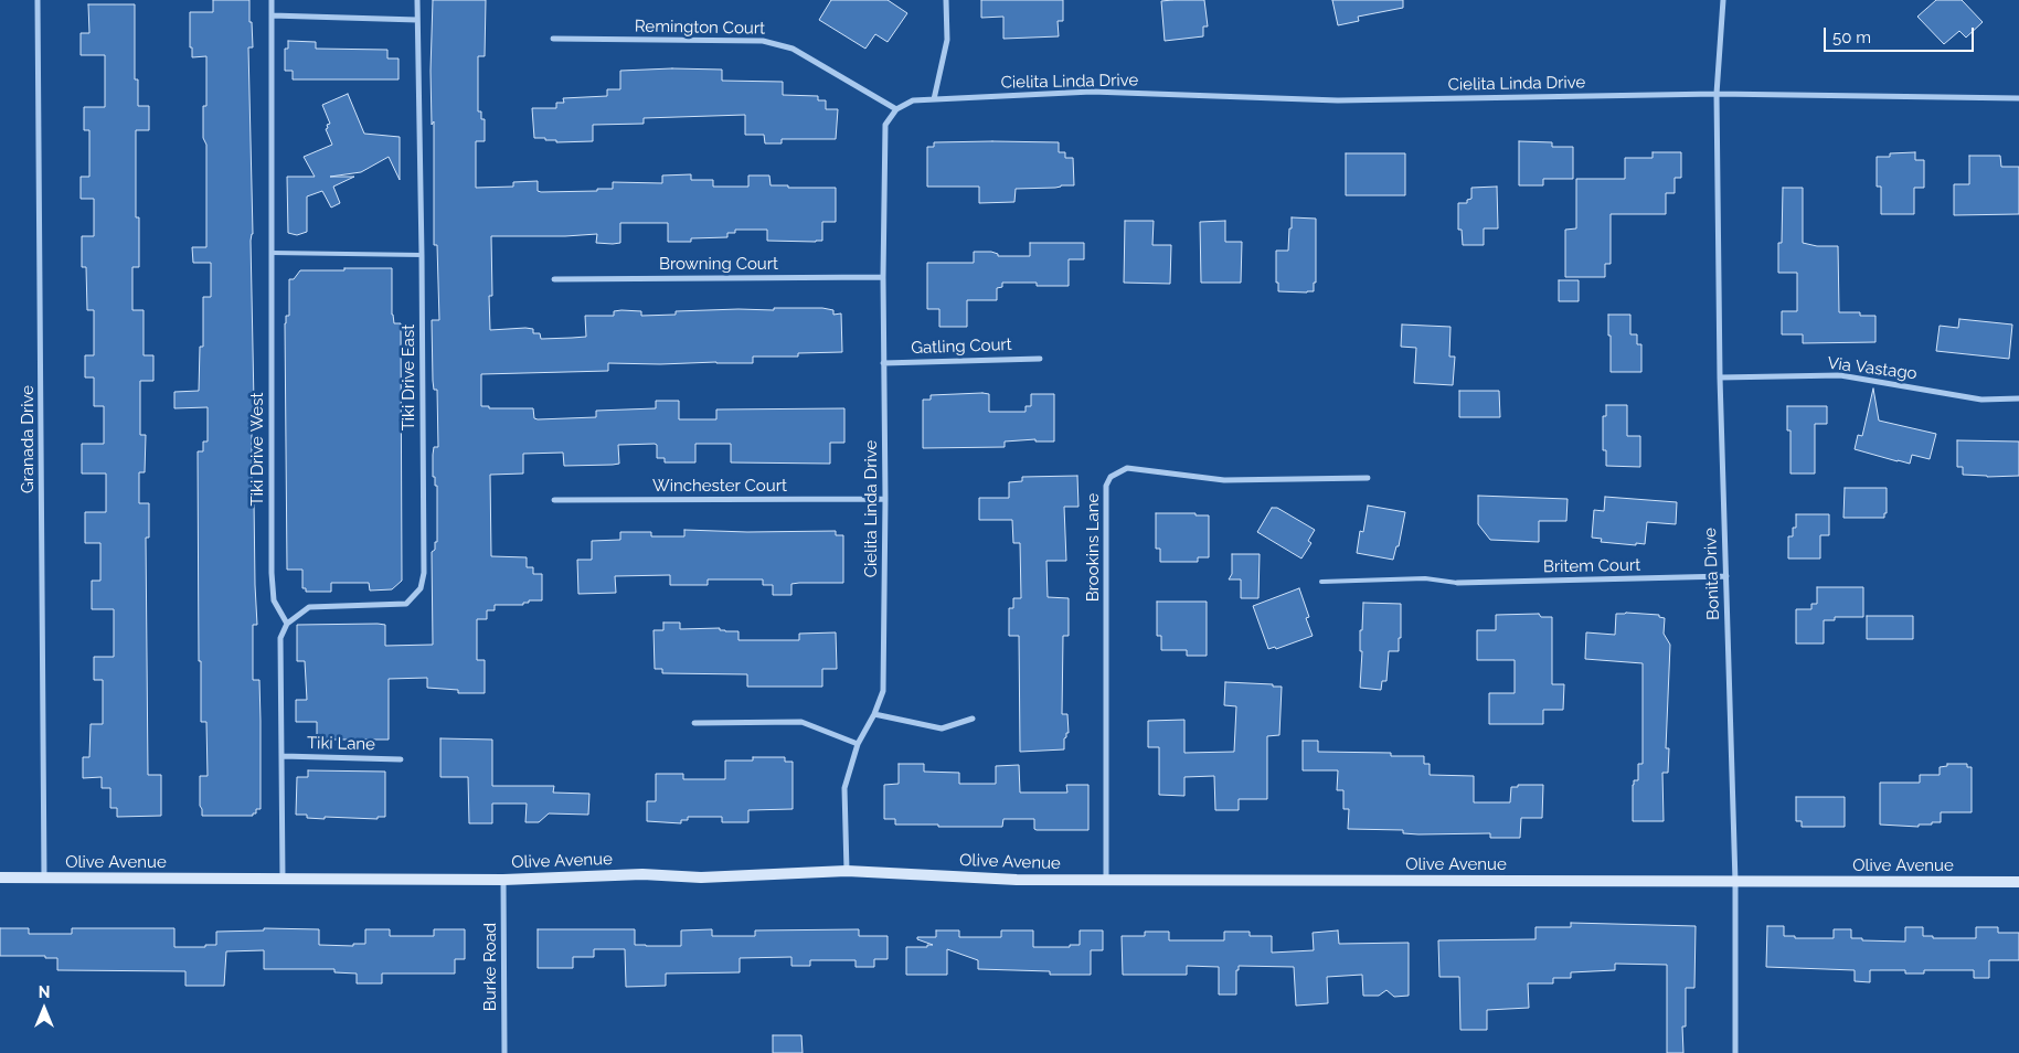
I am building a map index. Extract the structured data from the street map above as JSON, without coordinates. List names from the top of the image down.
{
  "streets": {
    "main road": ["Olive Avenue"],
    "street": [
      "Remington Court",
      "Cielita Linda Drive",
      "Browning Court",
      "Gatling Court",
      "Via Vastago",
      "Tiki Drive East",
      "Granada Drive",
      "Tiki Drive West",
      "Winchester Court",
      "Brookins Lane",
      "Britem Court",
      "Bonita Drive",
      "Tiki Lane",
      "Burke Road"
    ]
  },
  "crossings": [
    ["Remington Court", "Cielita Linda Drive"],
    ["Cielita Linda Drive", "Browning Court"],
    ["Cielita Linda Drive", "Gatling Court"],
    ["Cielita Linda Drive", "Winchester Court"],
    ["Cielita Linda Drive", "Bonita Drive"],
    ["Cielita Linda Drive", "Olive Avenue"],
    ["Via Vastago", "Bonita Drive"],
    ["Tiki Drive East", "Tiki Drive West"],
    ["Granada Drive", "Olive Avenue"],
    ["Brookins Lane", "Olive Avenue"],
    ["Britem Court", "Bonita Drive"],
    ["Bonita Drive", "Olive Avenue"],
    ["Olive Avenue", "Burke Road"]
  ],
  "scale_bar": "50 m",
  "north": "top"
}
